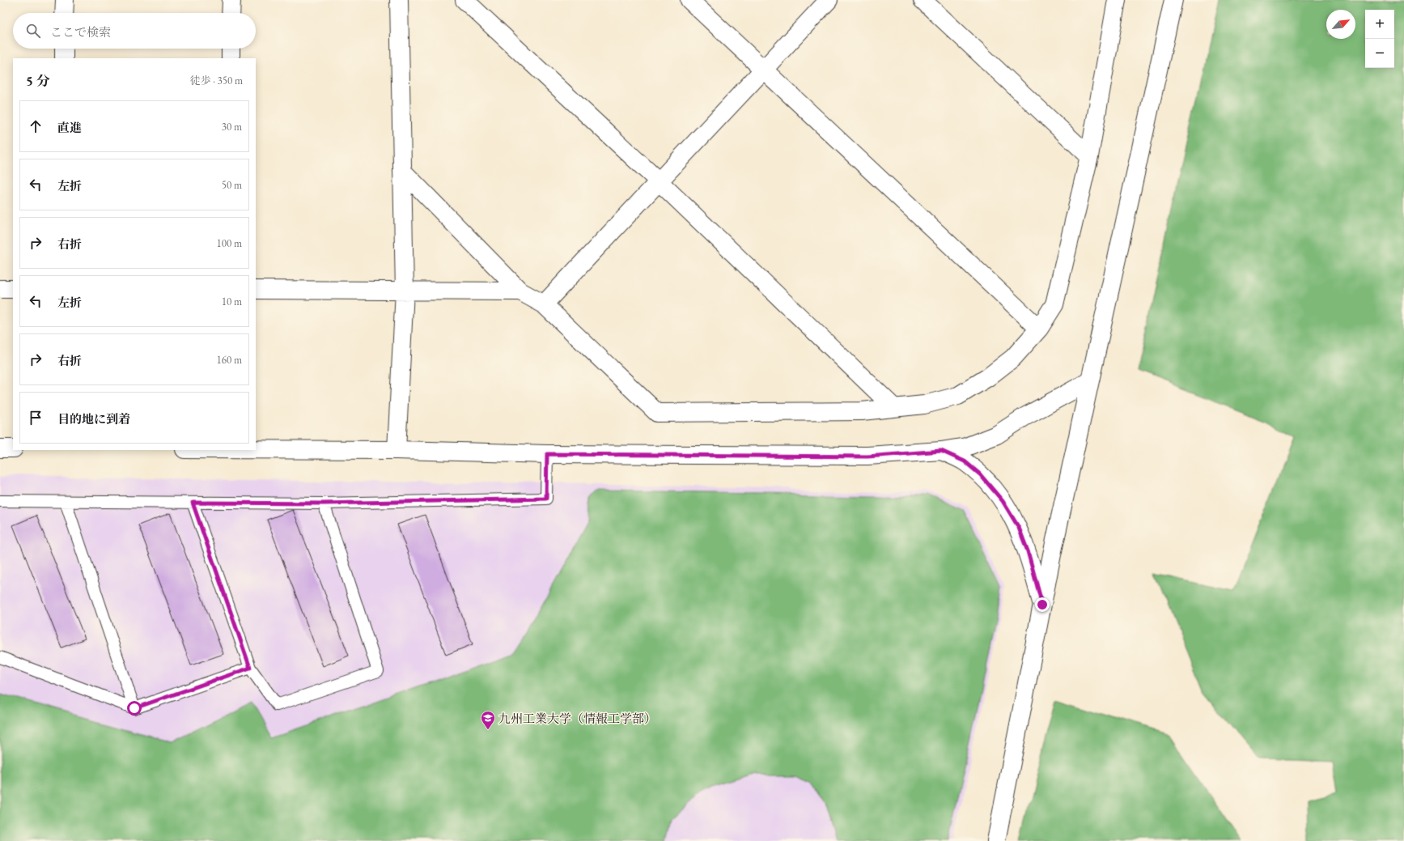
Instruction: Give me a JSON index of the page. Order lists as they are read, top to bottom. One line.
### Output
{"places":{"school or university":["九州工業大学（情報工学部）"]},"north":"top right","page":{"map_buttons":["+","−"],"search":"ここで検索","heading":["5 分","徒歩 · 350 m"],"list":[["直進","30 m"],["左折","50 m"],["右折","100 m"],["左折","10 m"],["右折","160 m"],"目的地に到着"]}}
